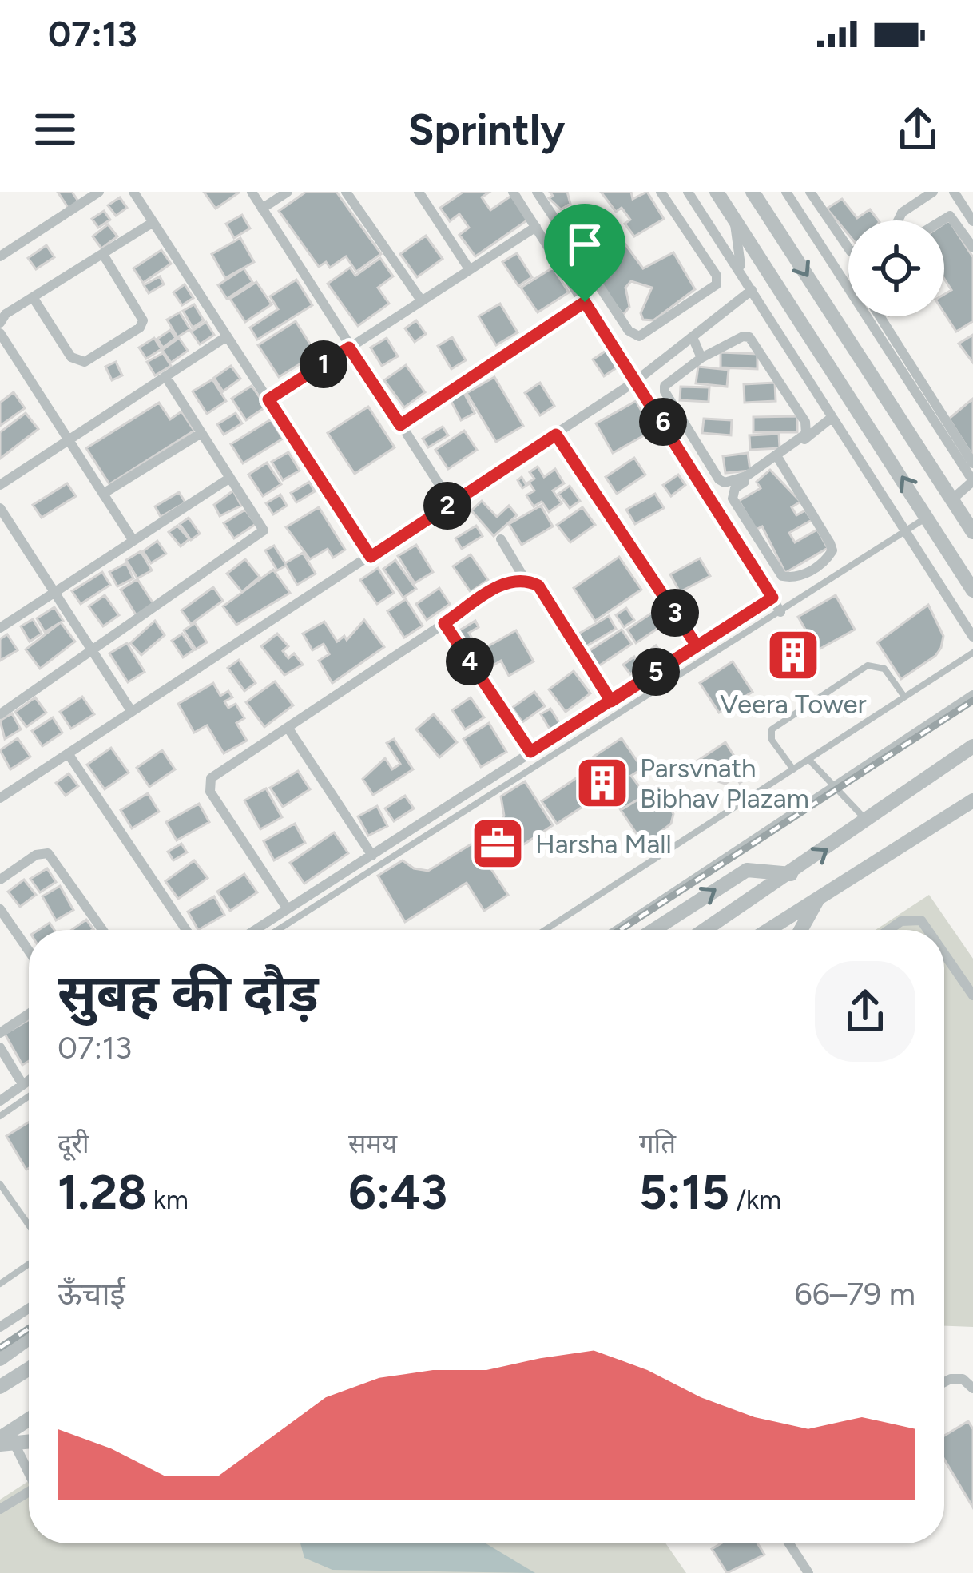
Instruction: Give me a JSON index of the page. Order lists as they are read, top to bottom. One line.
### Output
{"places":{"building":["Veera Tower","Parsvnath Bibhav Plazam"],"office":["Harsha Mall"]},"page":{"status":"07:13","header":"Sprintly","pins":["1","6","2","3","4","5"],"heading":["सुबह की दौड़","07:13"],"stats":[["दूरी","1.28 km"],["समय","6:43"],["गति","5:15 /km"]],"chart":["ऊँचाई","66–79 m"]}}
